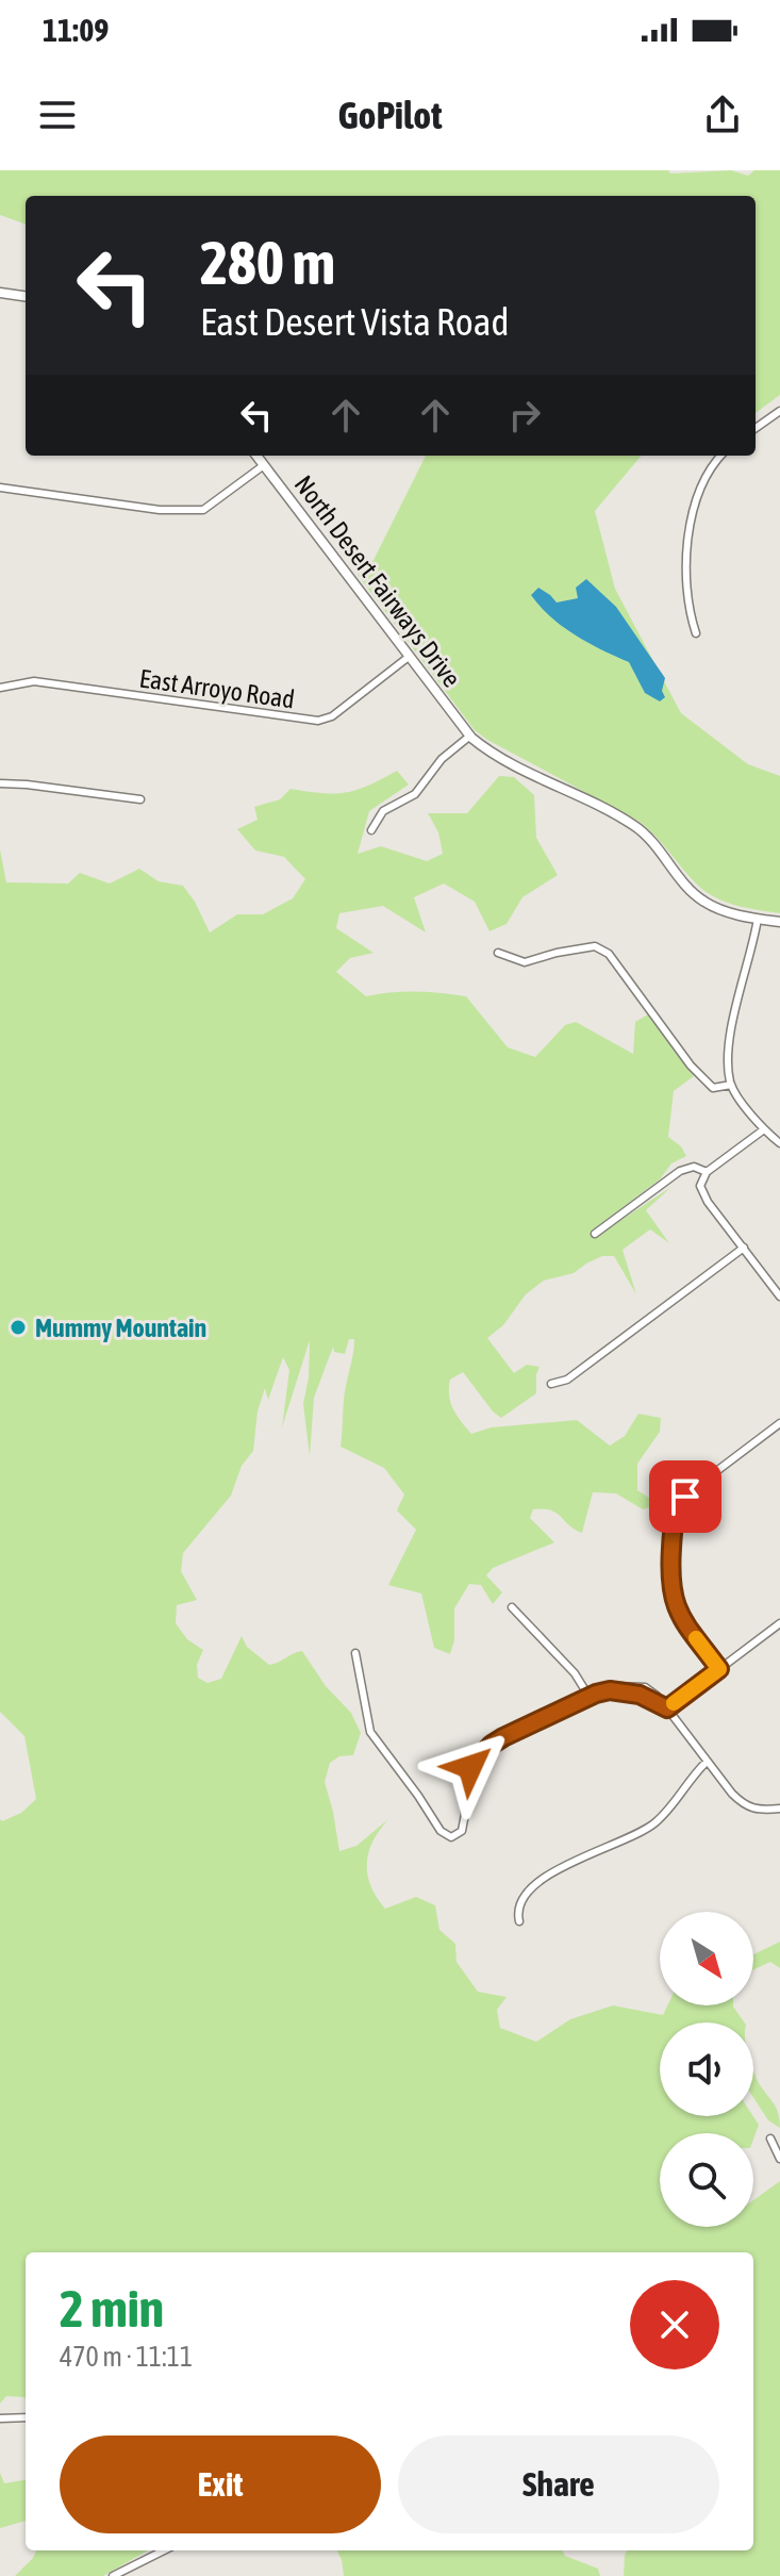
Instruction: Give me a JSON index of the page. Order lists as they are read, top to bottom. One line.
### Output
{"streets":{"street":["North Desert Fairways Drive","East Arroyo Road"]},"crossings":[["North Desert Fairways Drive","East Arroyo Road"]],"places":["Mummy Mountain"],"north":"bottom right","page":{"status":"11:09","header":"GoPilot","turn":["280 m","East Desert Vista Road"],"heading":["2 min","470 m · 11:11"],"buttons":["Exit","Share"]}}
